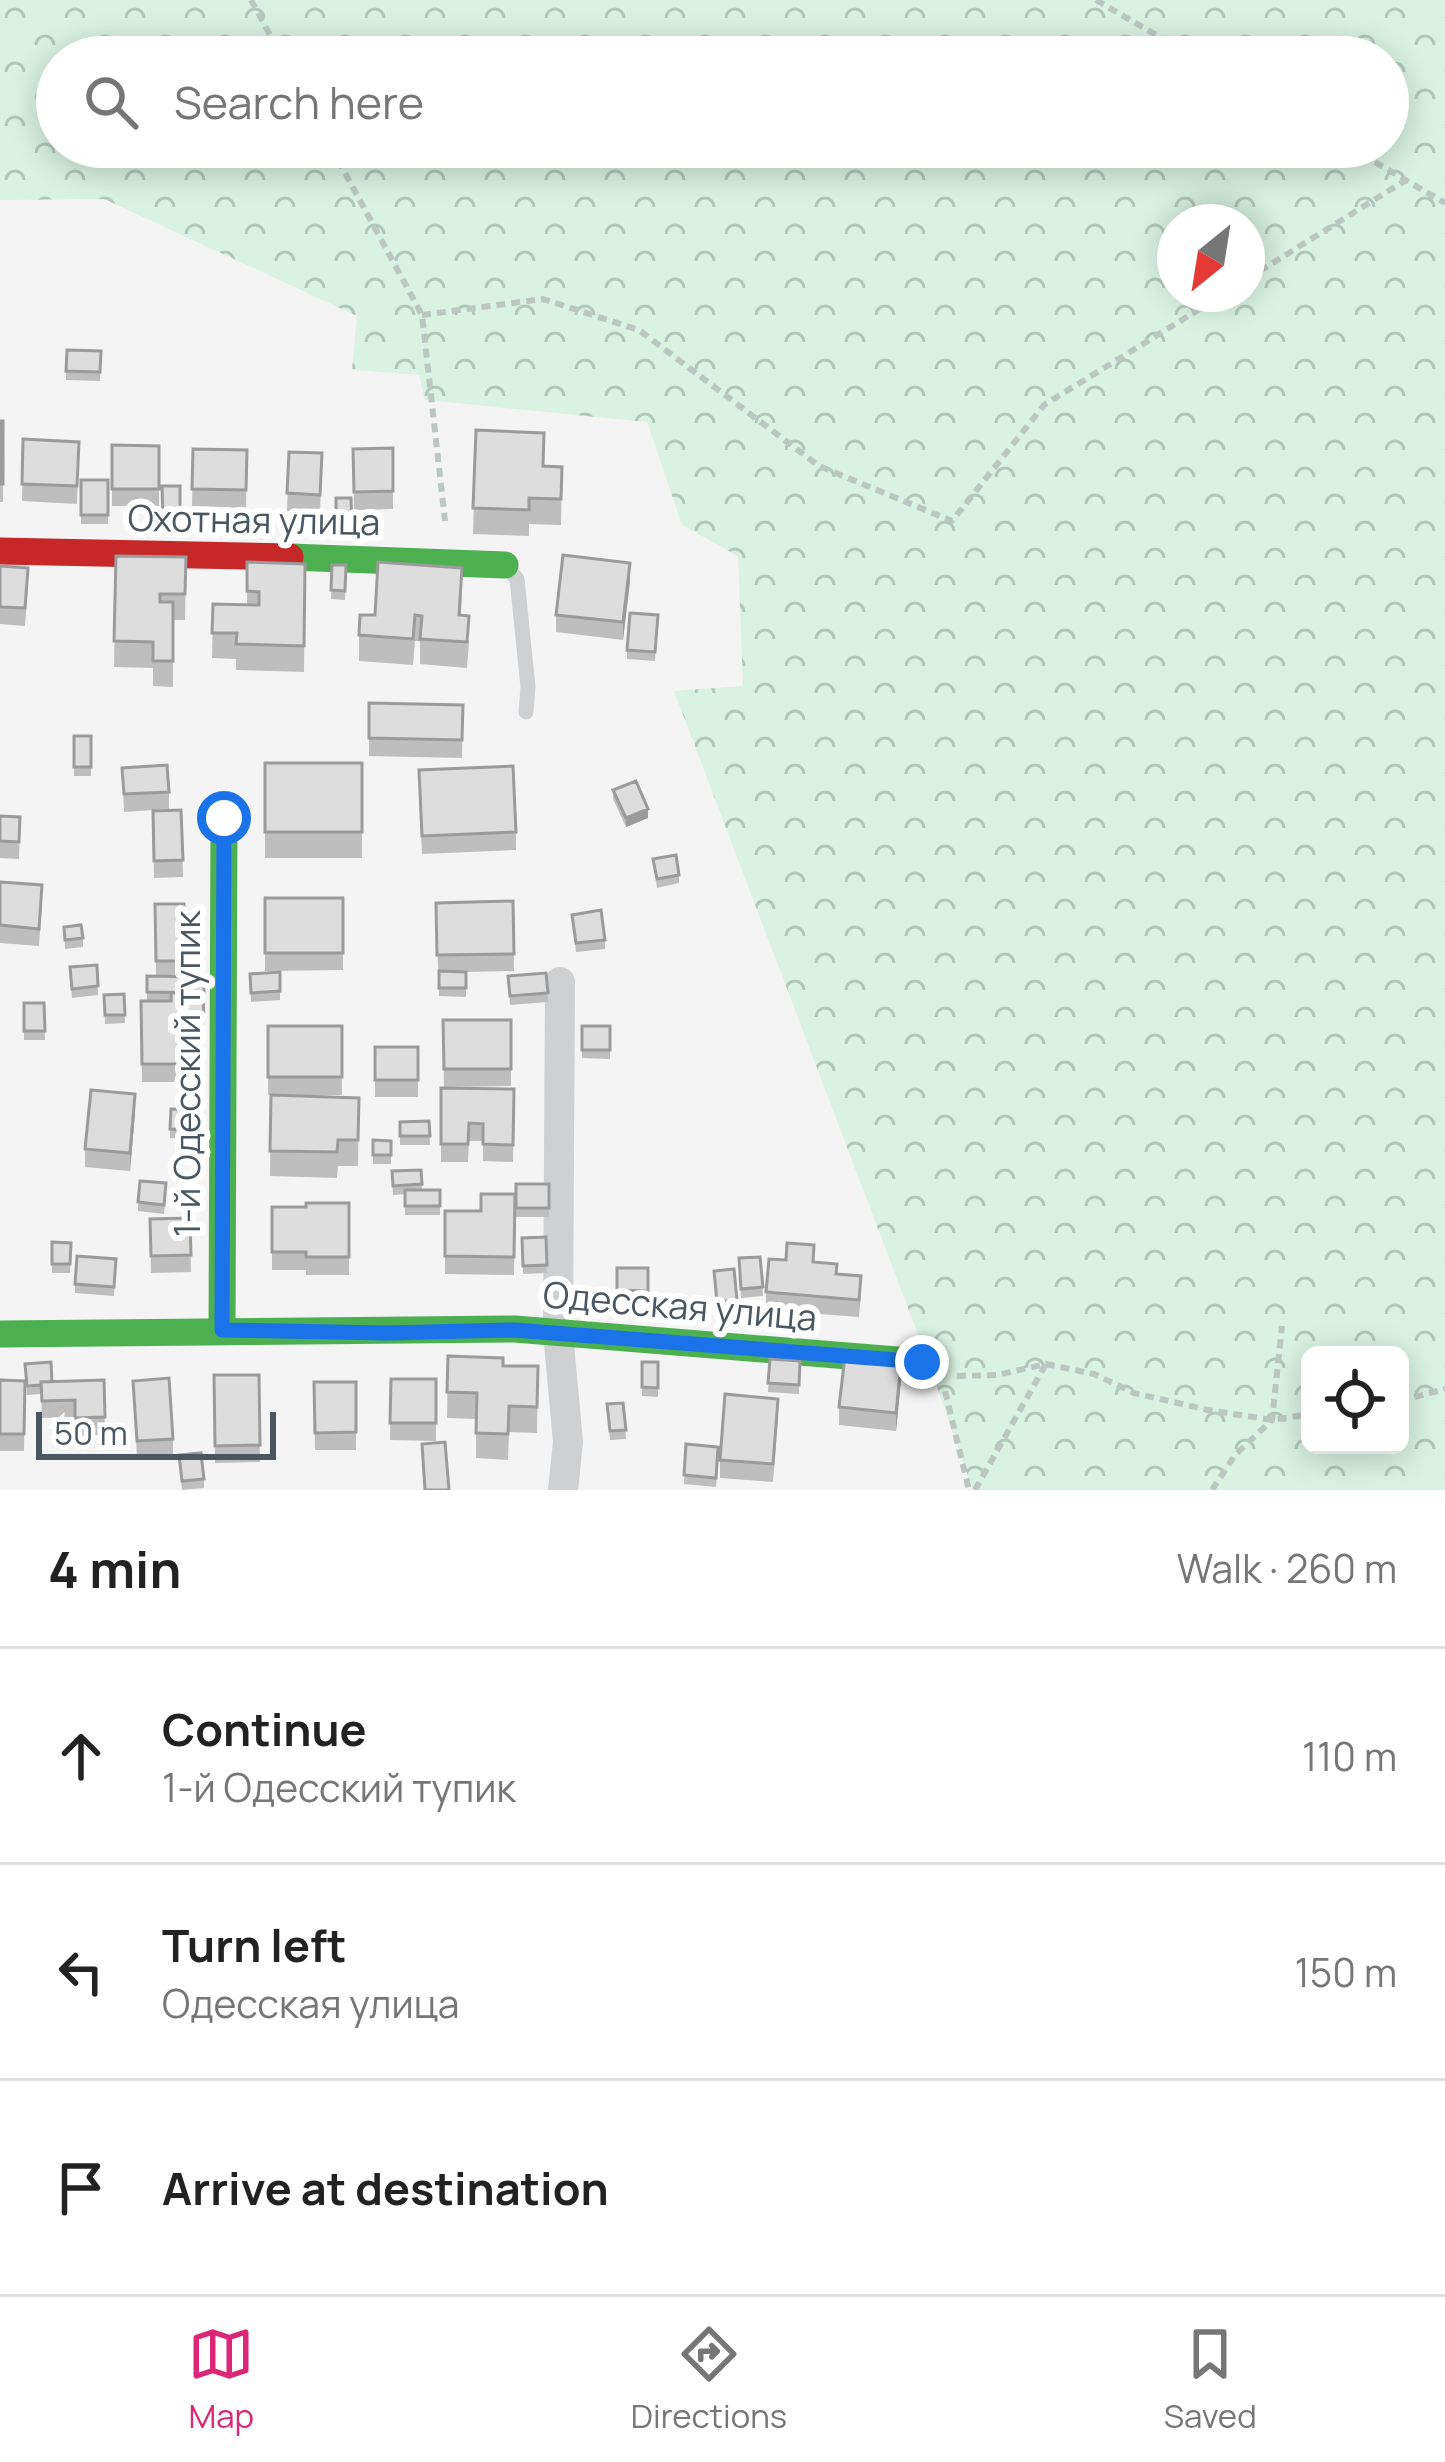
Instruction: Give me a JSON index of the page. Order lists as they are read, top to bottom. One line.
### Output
{"streets":{"street":["Охотная улица","1-й Одесский тупик","Одесская улица"]},"crossings":[["1-й Одесский тупик","Одесская улица"]],"scale_bar":"50 m","north":"bottom left","page":{"search":"Search here","scale":"50 m","heading":["4 min","Walk · 260 m"],"list":[["Continue","1-й Одесский тупик","110 m"],["Turn left","Одесская улица","150 m"],"Arrive at destination"],"nav":["Map","Directions","Saved"]}}
